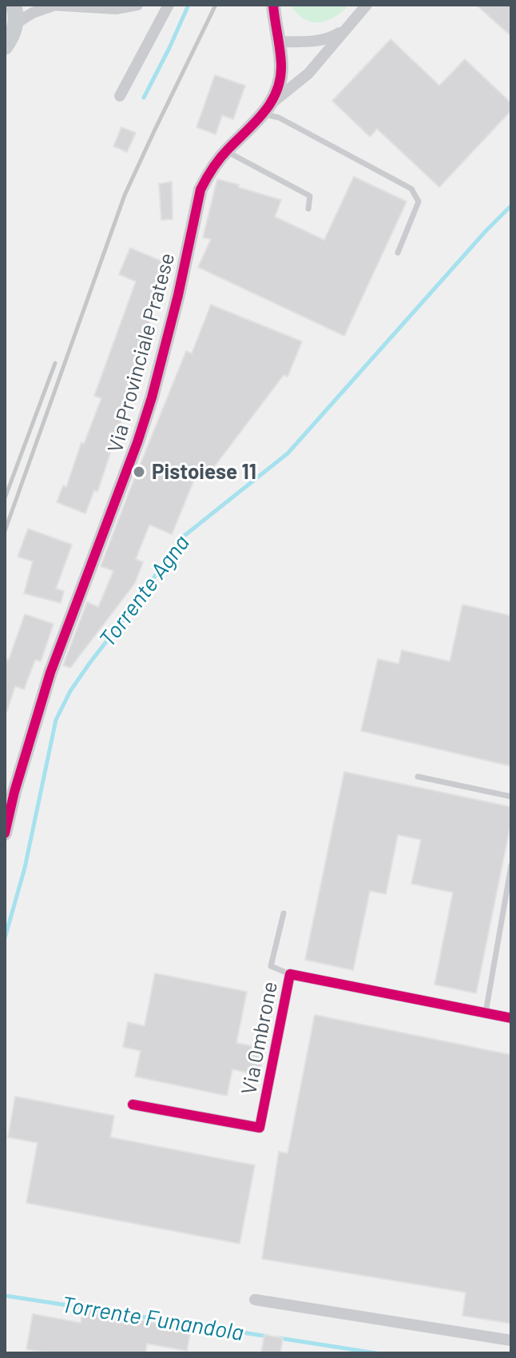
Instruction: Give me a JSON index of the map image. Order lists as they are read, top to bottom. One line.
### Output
{"streets":{"street":["Via Provinciale Pratese","Via Ombrone"]},"water":["Torrente Agna","Torrente Funandola"],"places":["Pistoiese 11"]}
